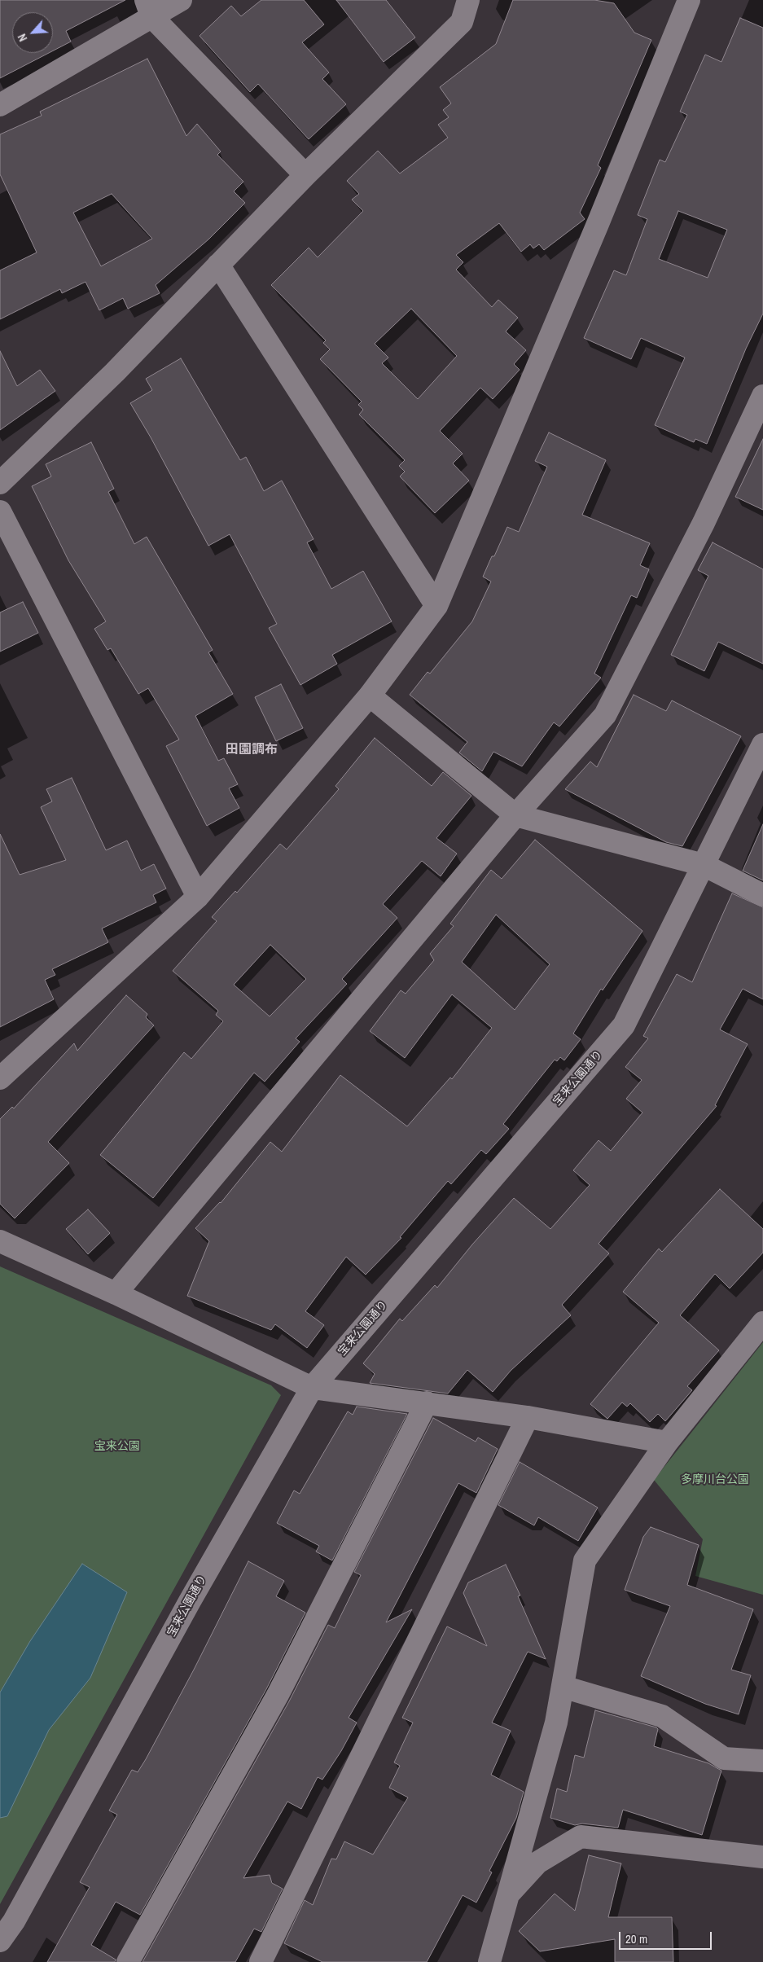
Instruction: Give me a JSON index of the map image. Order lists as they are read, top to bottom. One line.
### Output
{"streets":{"street":["宝来公園通り"]},"districts":["田園調布"],"parks":["宝来公園","多摩川台公園"],"scale_bar":"20 m","north":"bottom left"}
